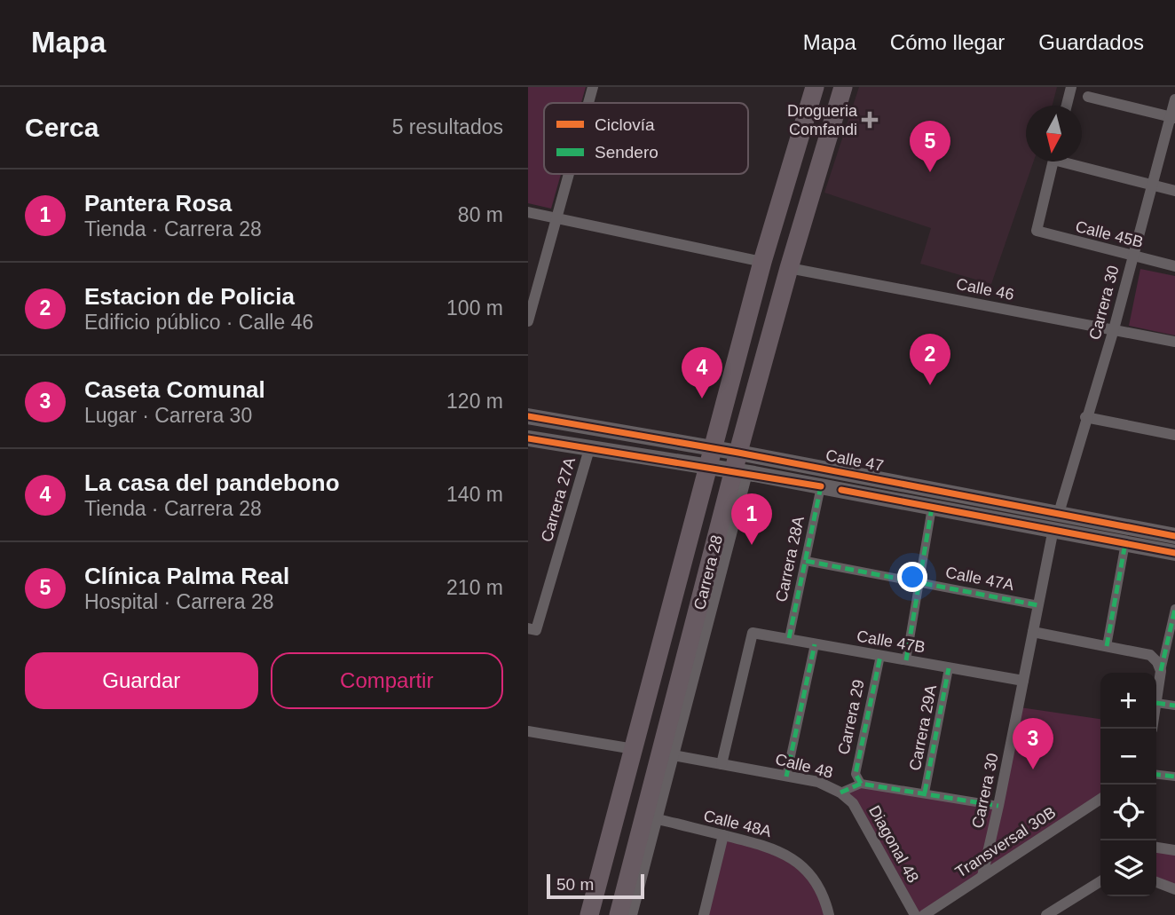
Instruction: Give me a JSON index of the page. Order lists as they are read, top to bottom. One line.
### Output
{"streets":{"main road":["Calle 47","Carrera 28"],"street":["Calle 45B","Calle 46","Carrera 30","Carrera 27A","Carrera 28A","Calle 47A","Calle 47B","Carrera 29","Carrera 29A","Calle 48","Calle 48A","Transversal 30B","Diagonal 48"]},"crossings":[["Calle 45B","Carrera 30"],["Calle 46","Carrera 30"],["Calle 46","Carrera 28"],["Carrera 30","Calle 47"],["Carrera 30","Calle 47A"],["Carrera 30","Calle 47B"],["Carrera 30","Transversal 30B"],["Calle 47","Carrera 27A"],["Calle 47","Carrera 28A"],["Calle 47","Carrera 28"],["Carrera 28A","Calle 47A"],["Carrera 28A","Calle 47B"],["Carrera 28","Calle 48"],["Carrera 28","Calle 48A"],["Calle 47B","Carrera 29"],["Calle 47B","Carrera 29A"],["Calle 47B","Calle 48"],["Carrera 29","Calle 48"],["Calle 48","Diagonal 48"]],"places":{"health":["Drogueria Comfandi"]},"legend":["Ciclovía","Sendero"],"scale_bar":"50 m","north":"bottom","page":{"header":"Mapa","nav":["Mapa","Cómo llegar","Guardados"],"heading":["Cerca","5 resultados"],"pins":["5","2","4","1","3"],"list":[{"mark":"1","name":"Pantera Rosa","note":"Tienda · Carrera 28","value":"80 m"},{"mark":"2","name":"Estacion de Policia","note":"Edificio público · Calle 46","value":"100 m"},{"mark":"3","name":"Caseta Comunal","note":"Lugar · Carrera 30","value":"120 m"},{"mark":"4","name":"La casa del pandebono","note":"Tienda · Carrera 28","value":"140 m"},{"mark":"5","name":"Clínica Palma Real","note":"Hospital · Carrera 28","value":"210 m"}],"buttons":["Guardar","Compartir"],"map_buttons":["+","−"],"scale":"50 m"}}
